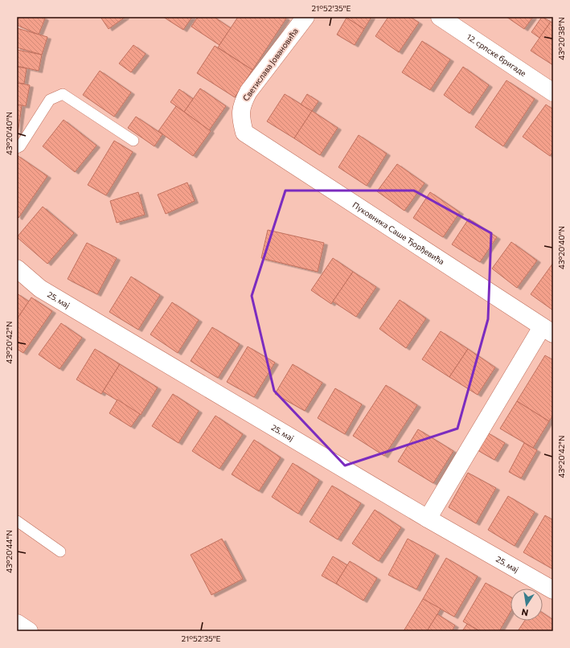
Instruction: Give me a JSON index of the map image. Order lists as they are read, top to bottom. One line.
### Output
{"streets":{"street":["12. српске бригаде","Светислава Јовановића","Пуковника Саше Ђорђевића","25. мај"]},"crossings":[["Светислава Јовановића","Пуковника Саше Ђорђевића"]],"north":"bottom","coordinates":["21°52'35\"E","43°20'38\"N","43°20'40\"N","43°20'42\"N","43°20'44\"N"]}
